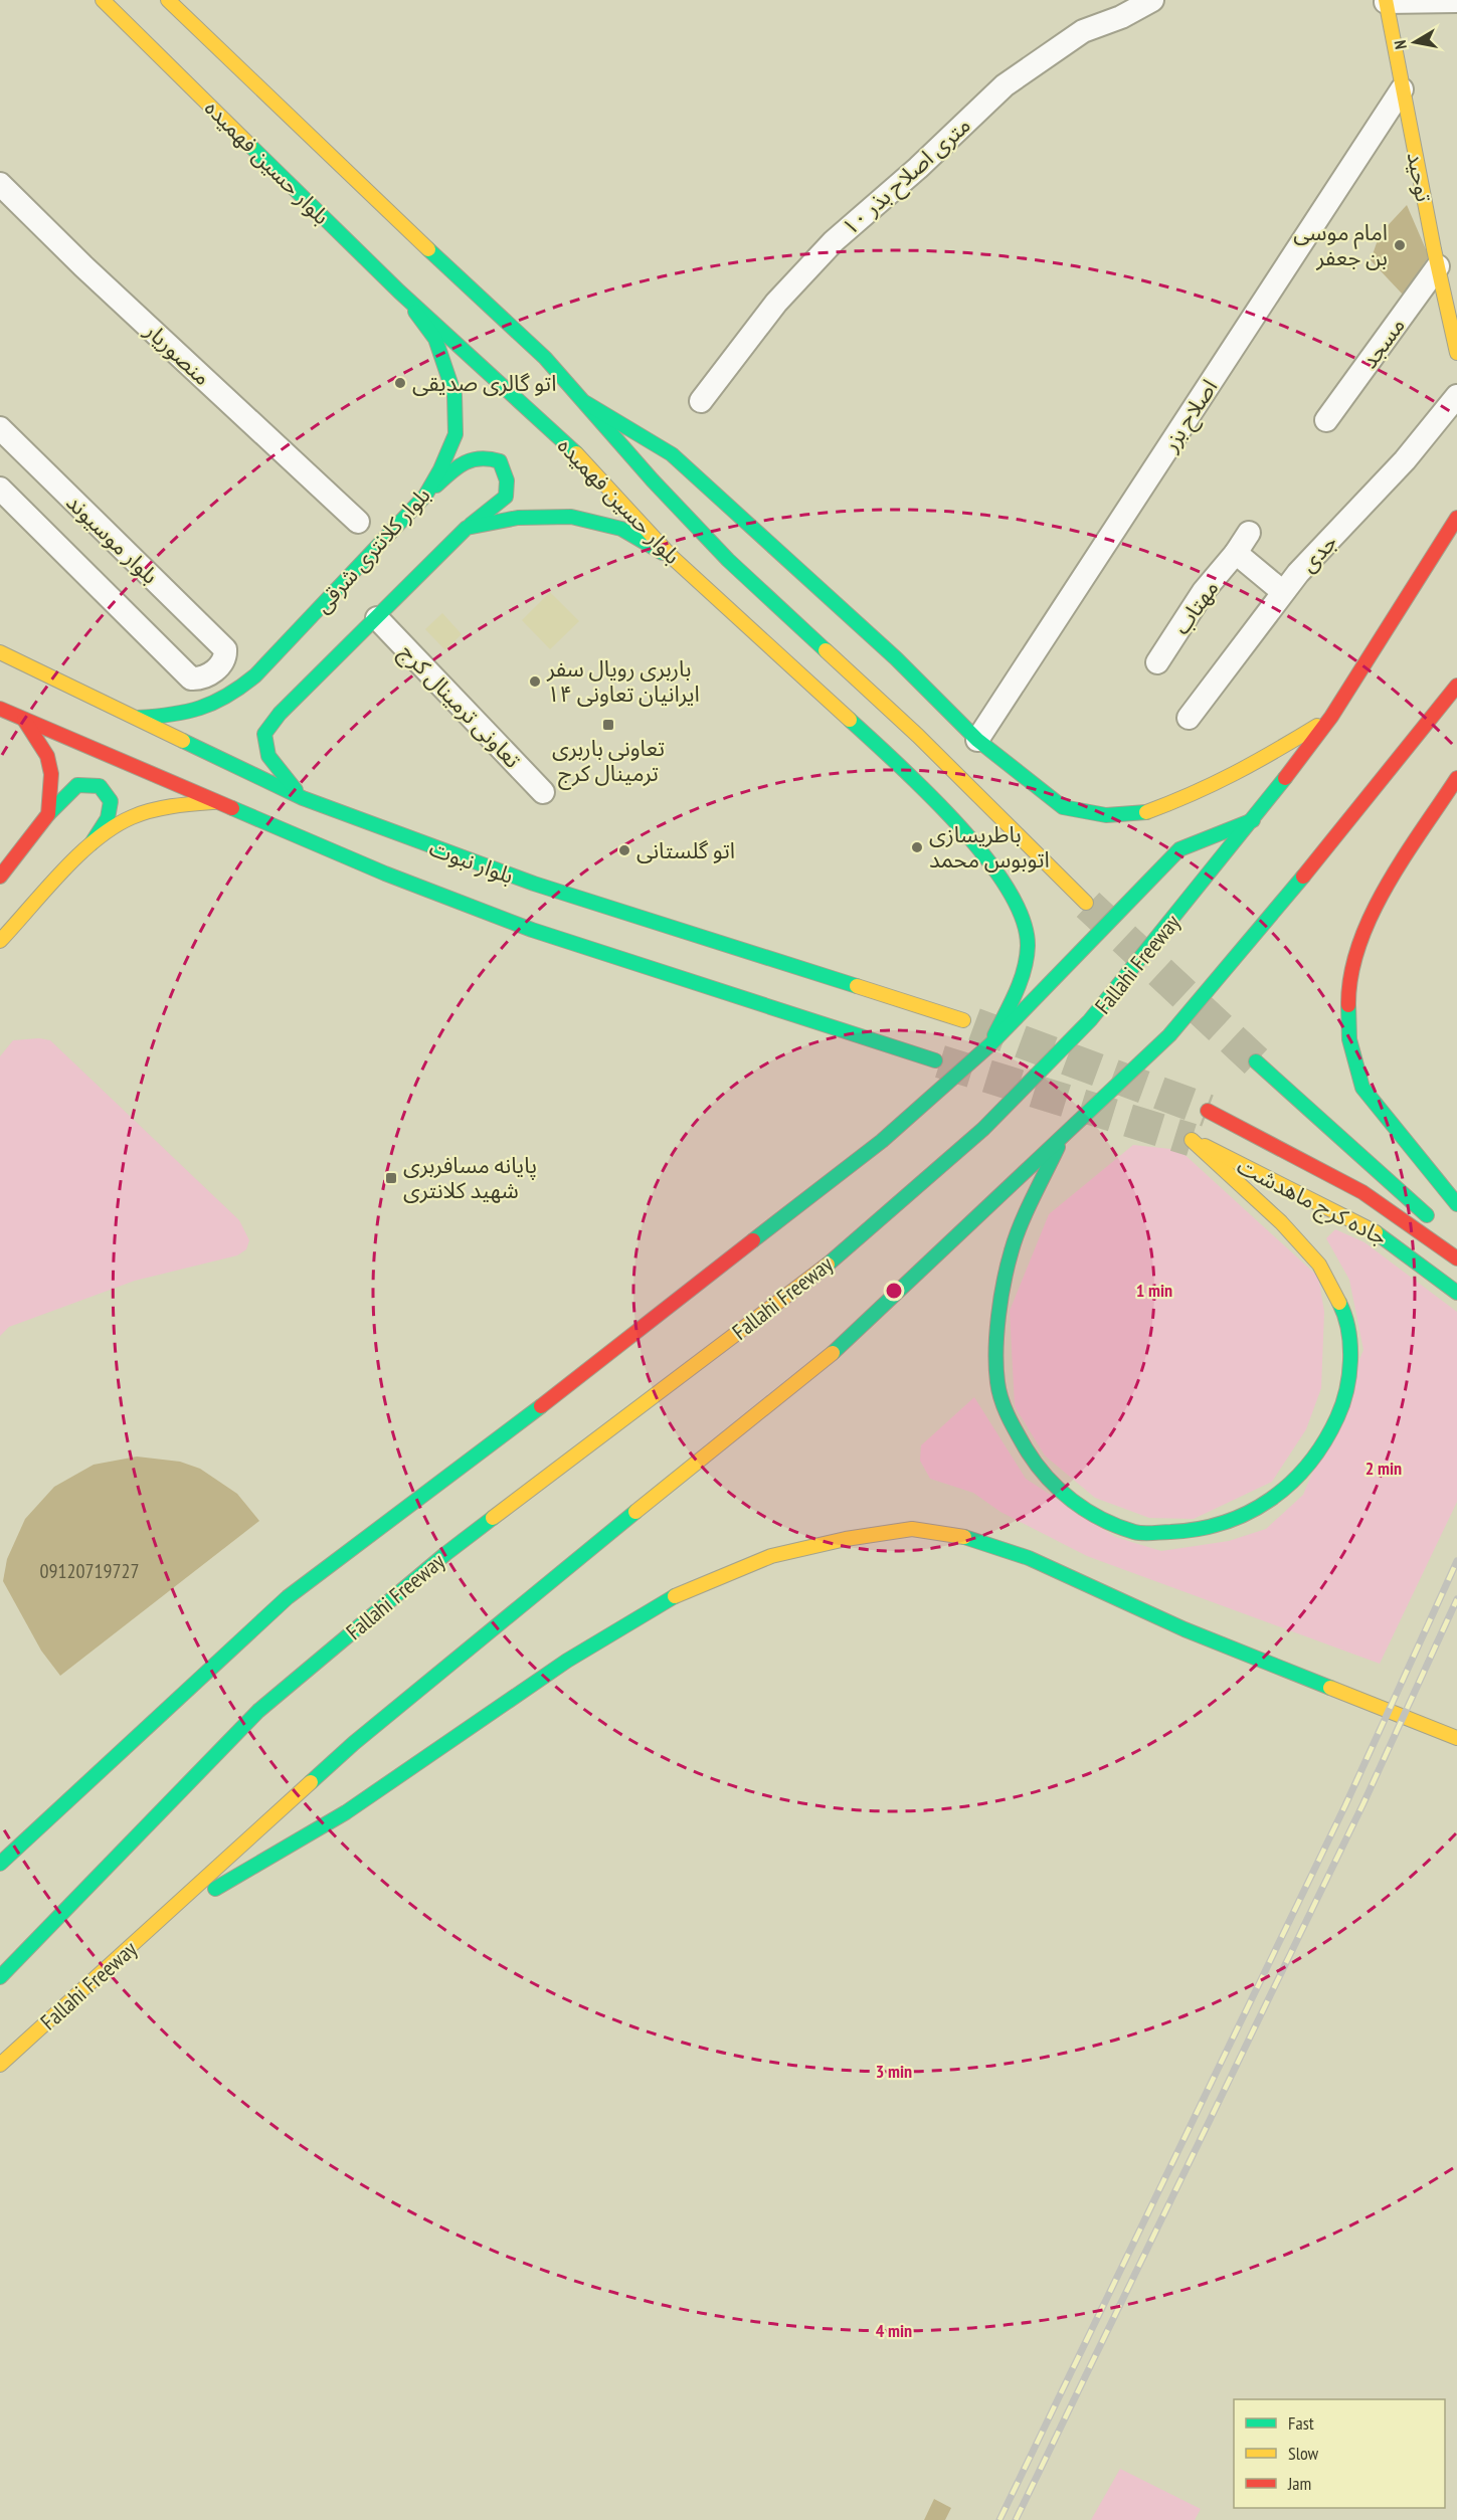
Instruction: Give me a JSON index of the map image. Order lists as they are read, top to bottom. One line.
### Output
{"streets":{"main road":["بلوار حسین فهمیده","توحید","بلوار کلانتری شرقی","بلوار نبوت","Fallahi Freeway","جاده کرج ماهدشت"],"street":["۱۰ متری اصلاح بذر","مسجد","منصوریار","اصلاح بزر","بلوار موسیوند","جدی","مهتاب","تعاونی ترمینال کرج"]},"crossings":[["بلوار حسین فهمیده","بلوار کلانتری شرقی"],["توحید","مسجد"],["توحید","اصلاح بزر"],["بلوار کلانتری شرقی","بلوار نبوت"],["Fallahi Freeway","جاده کرج ماهدشت"]],"places":{"other":["امام موسی بن جعفر","اتو گالری صدیقی","باربری رویال سفر ایرانیان تعاونی ۱۴","باطریسازی اتوبوس محمد","اتو گلستانی"],"transit":["تعاونی باربری ترمینال کرج","پایانه مسافربری شهید کلانتری"]},"house_numbers":["09120719727"],"legend":["Fast","Slow","Jam"],"north":"left","rings":["1 min","2 min","3 min","4 min"]}
